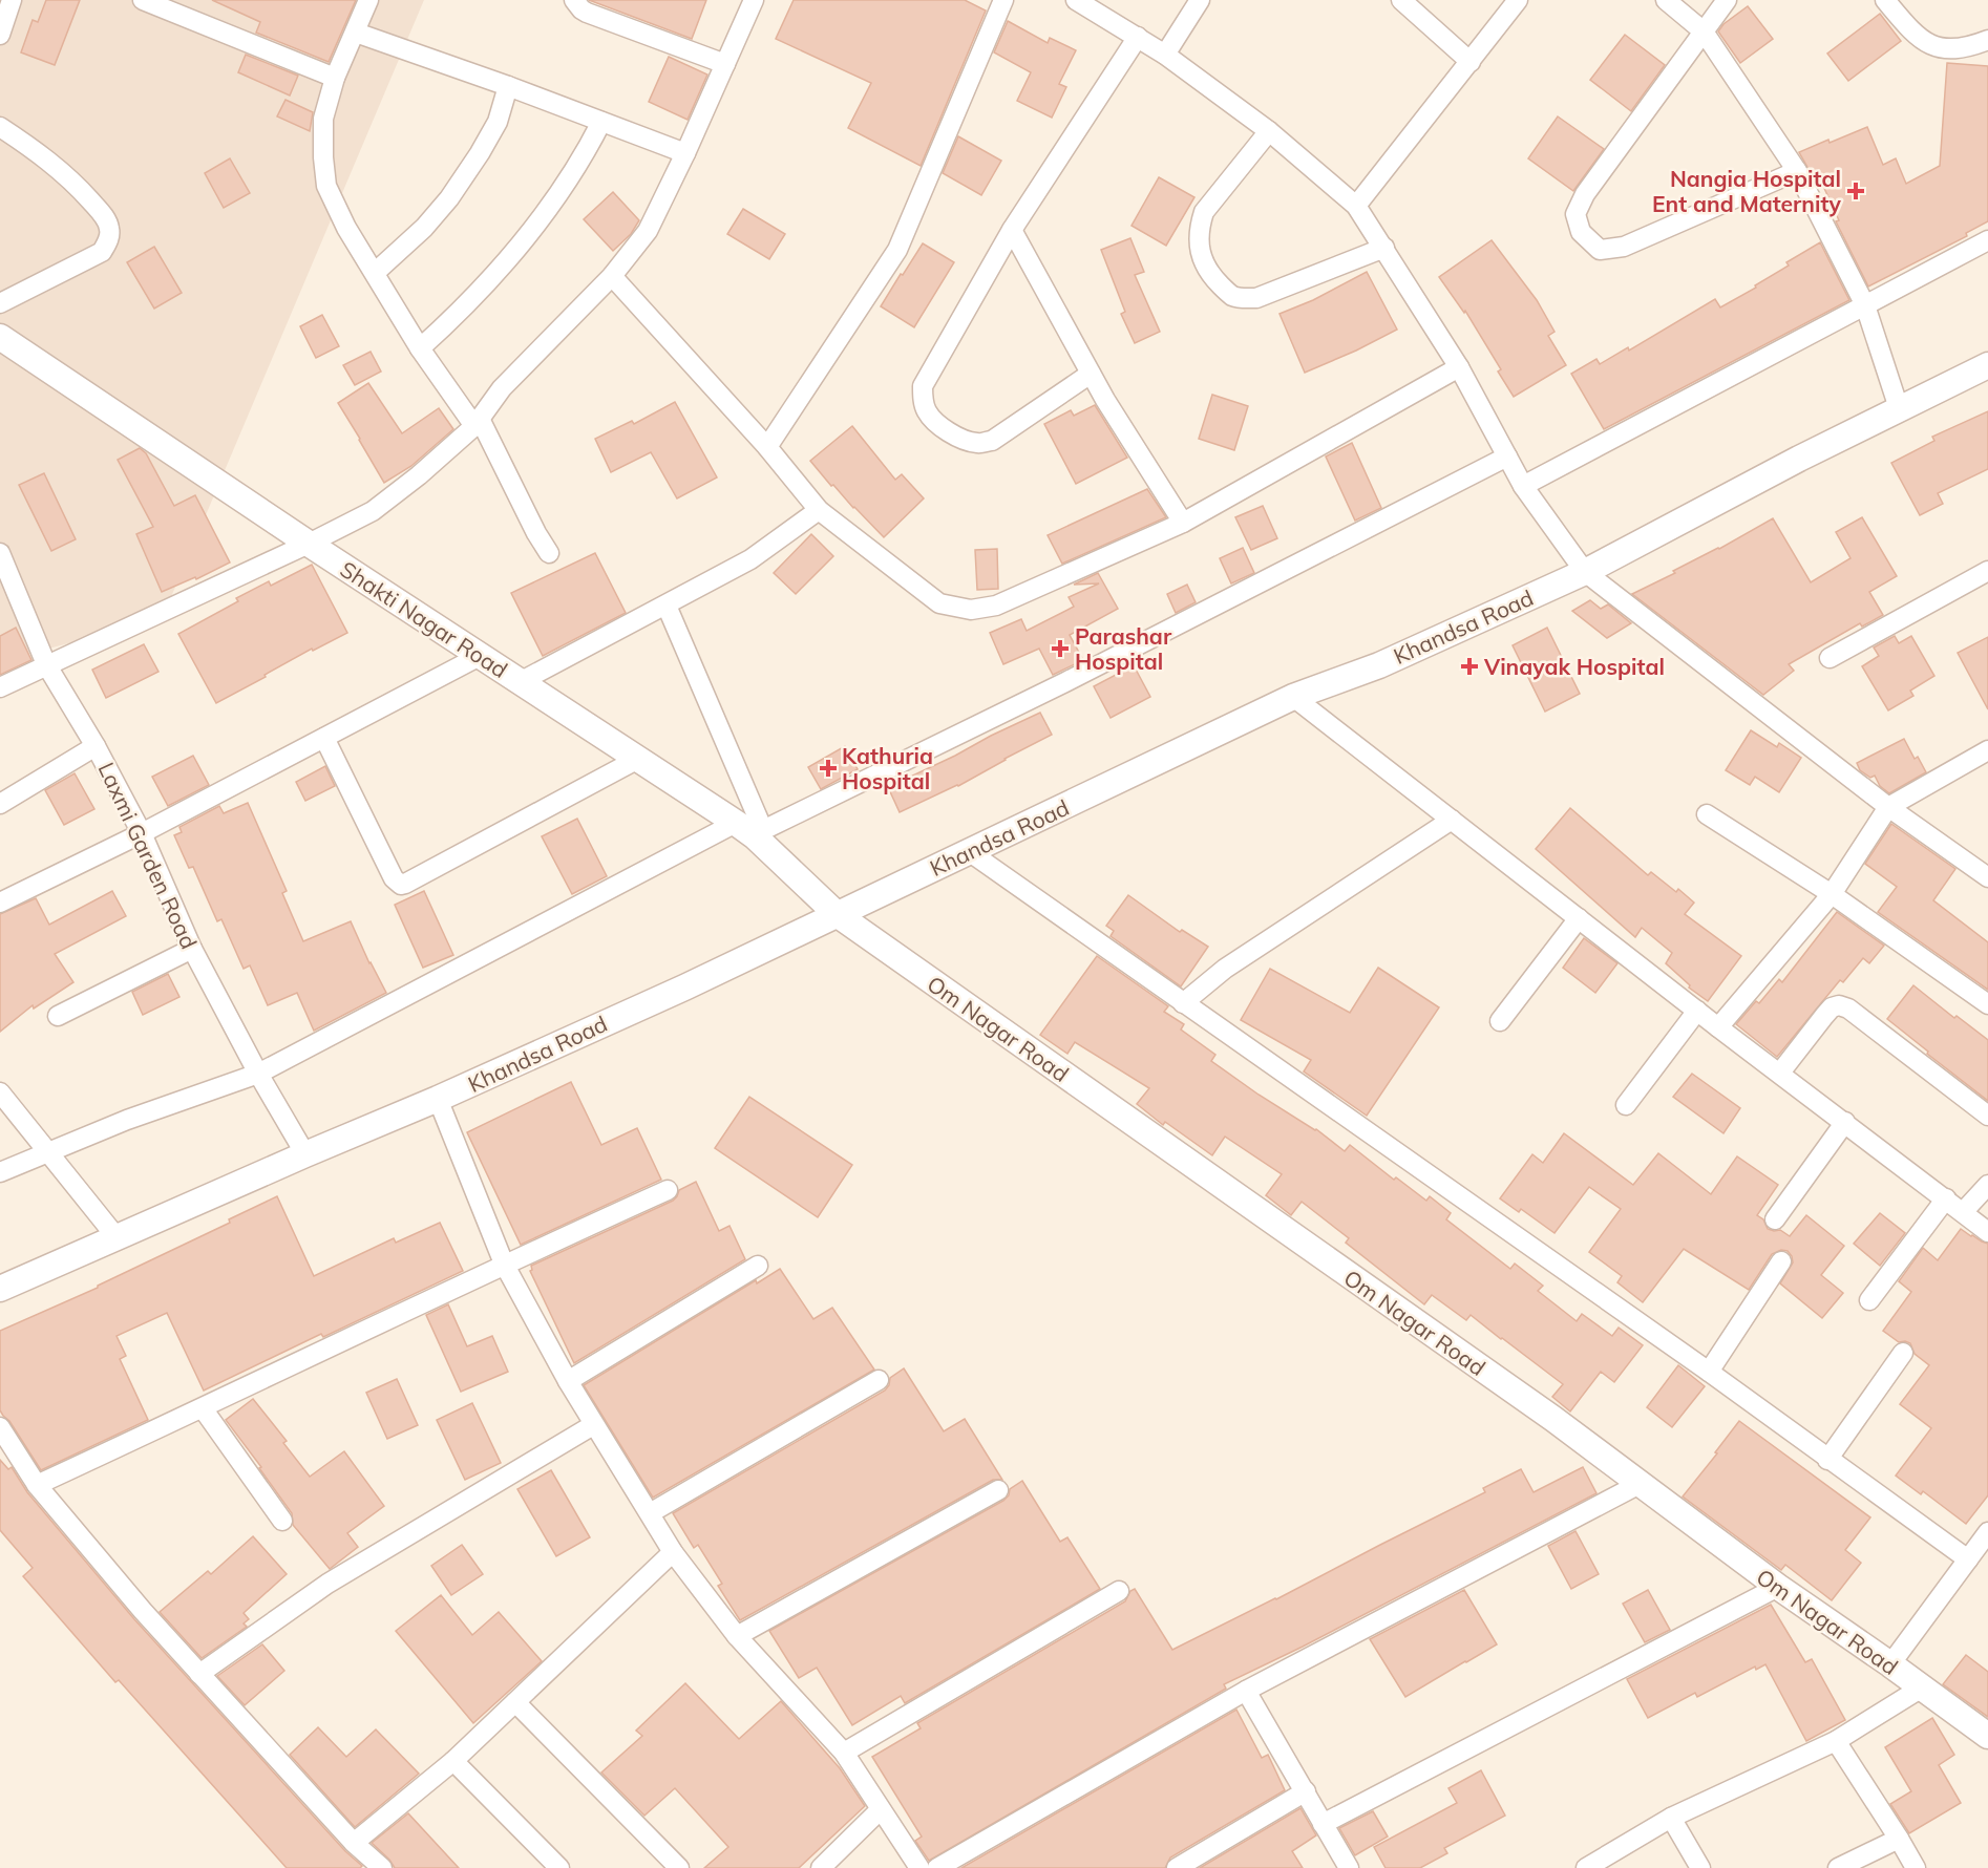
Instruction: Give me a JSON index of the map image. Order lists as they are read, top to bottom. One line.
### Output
{"streets":{"street":["Shakti Nagar Road","Khandsa Road","Laxmi Garden Road","Om Nagar Road"]},"crossings":[["Shakti Nagar Road","Khandsa Road"],["Shakti Nagar Road","Om Nagar Road"],["Khandsa Road","Laxmi Garden Road"],["Khandsa Road","Om Nagar Road"]],"places":{"health":["Nangia Hospital Ent and Maternity","Parashar Hospital","Vinayak Hospital","Kathuria Hospital"]}}
